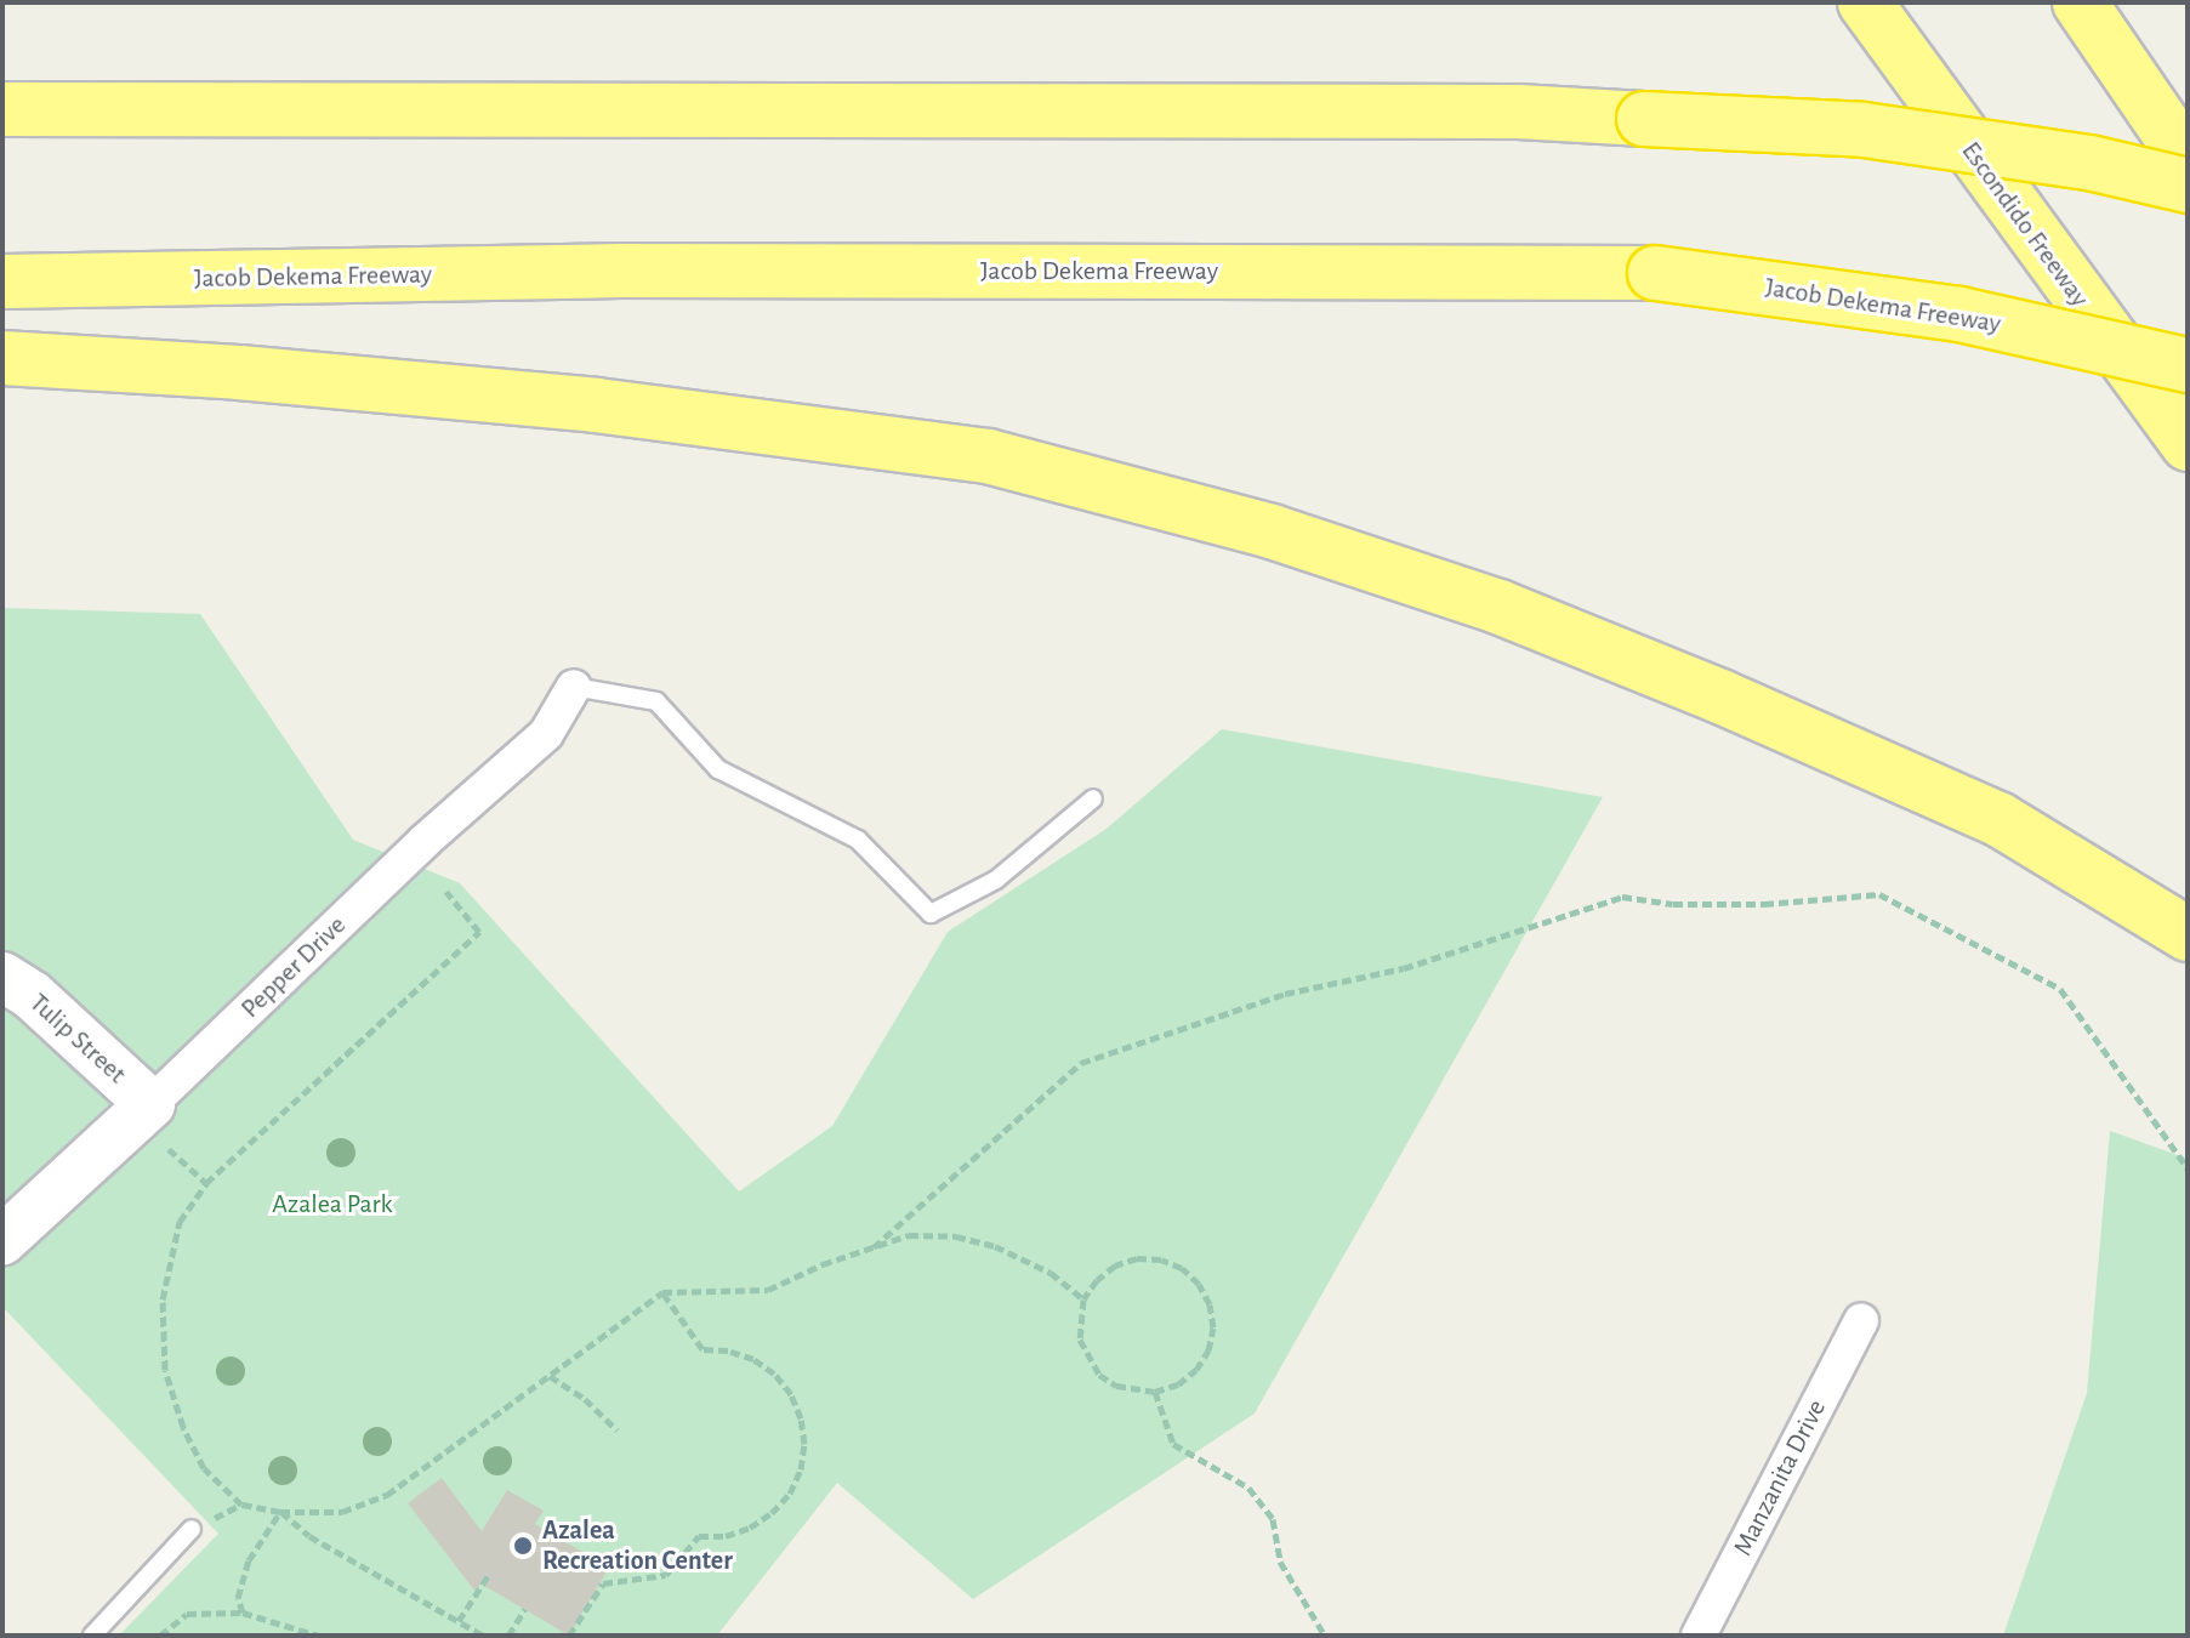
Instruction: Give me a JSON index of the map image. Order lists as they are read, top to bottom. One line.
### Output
{"streets":{"highway":["Escondido Freeway","Jacob Dekema Freeway"],"street":["Pepper Drive","Tulip Street","Manzanita Drive"]},"crossings":[["Pepper Drive","Tulip Street"]],"parks":["Azalea Park"],"places":["Azalea Recreation Center"]}
